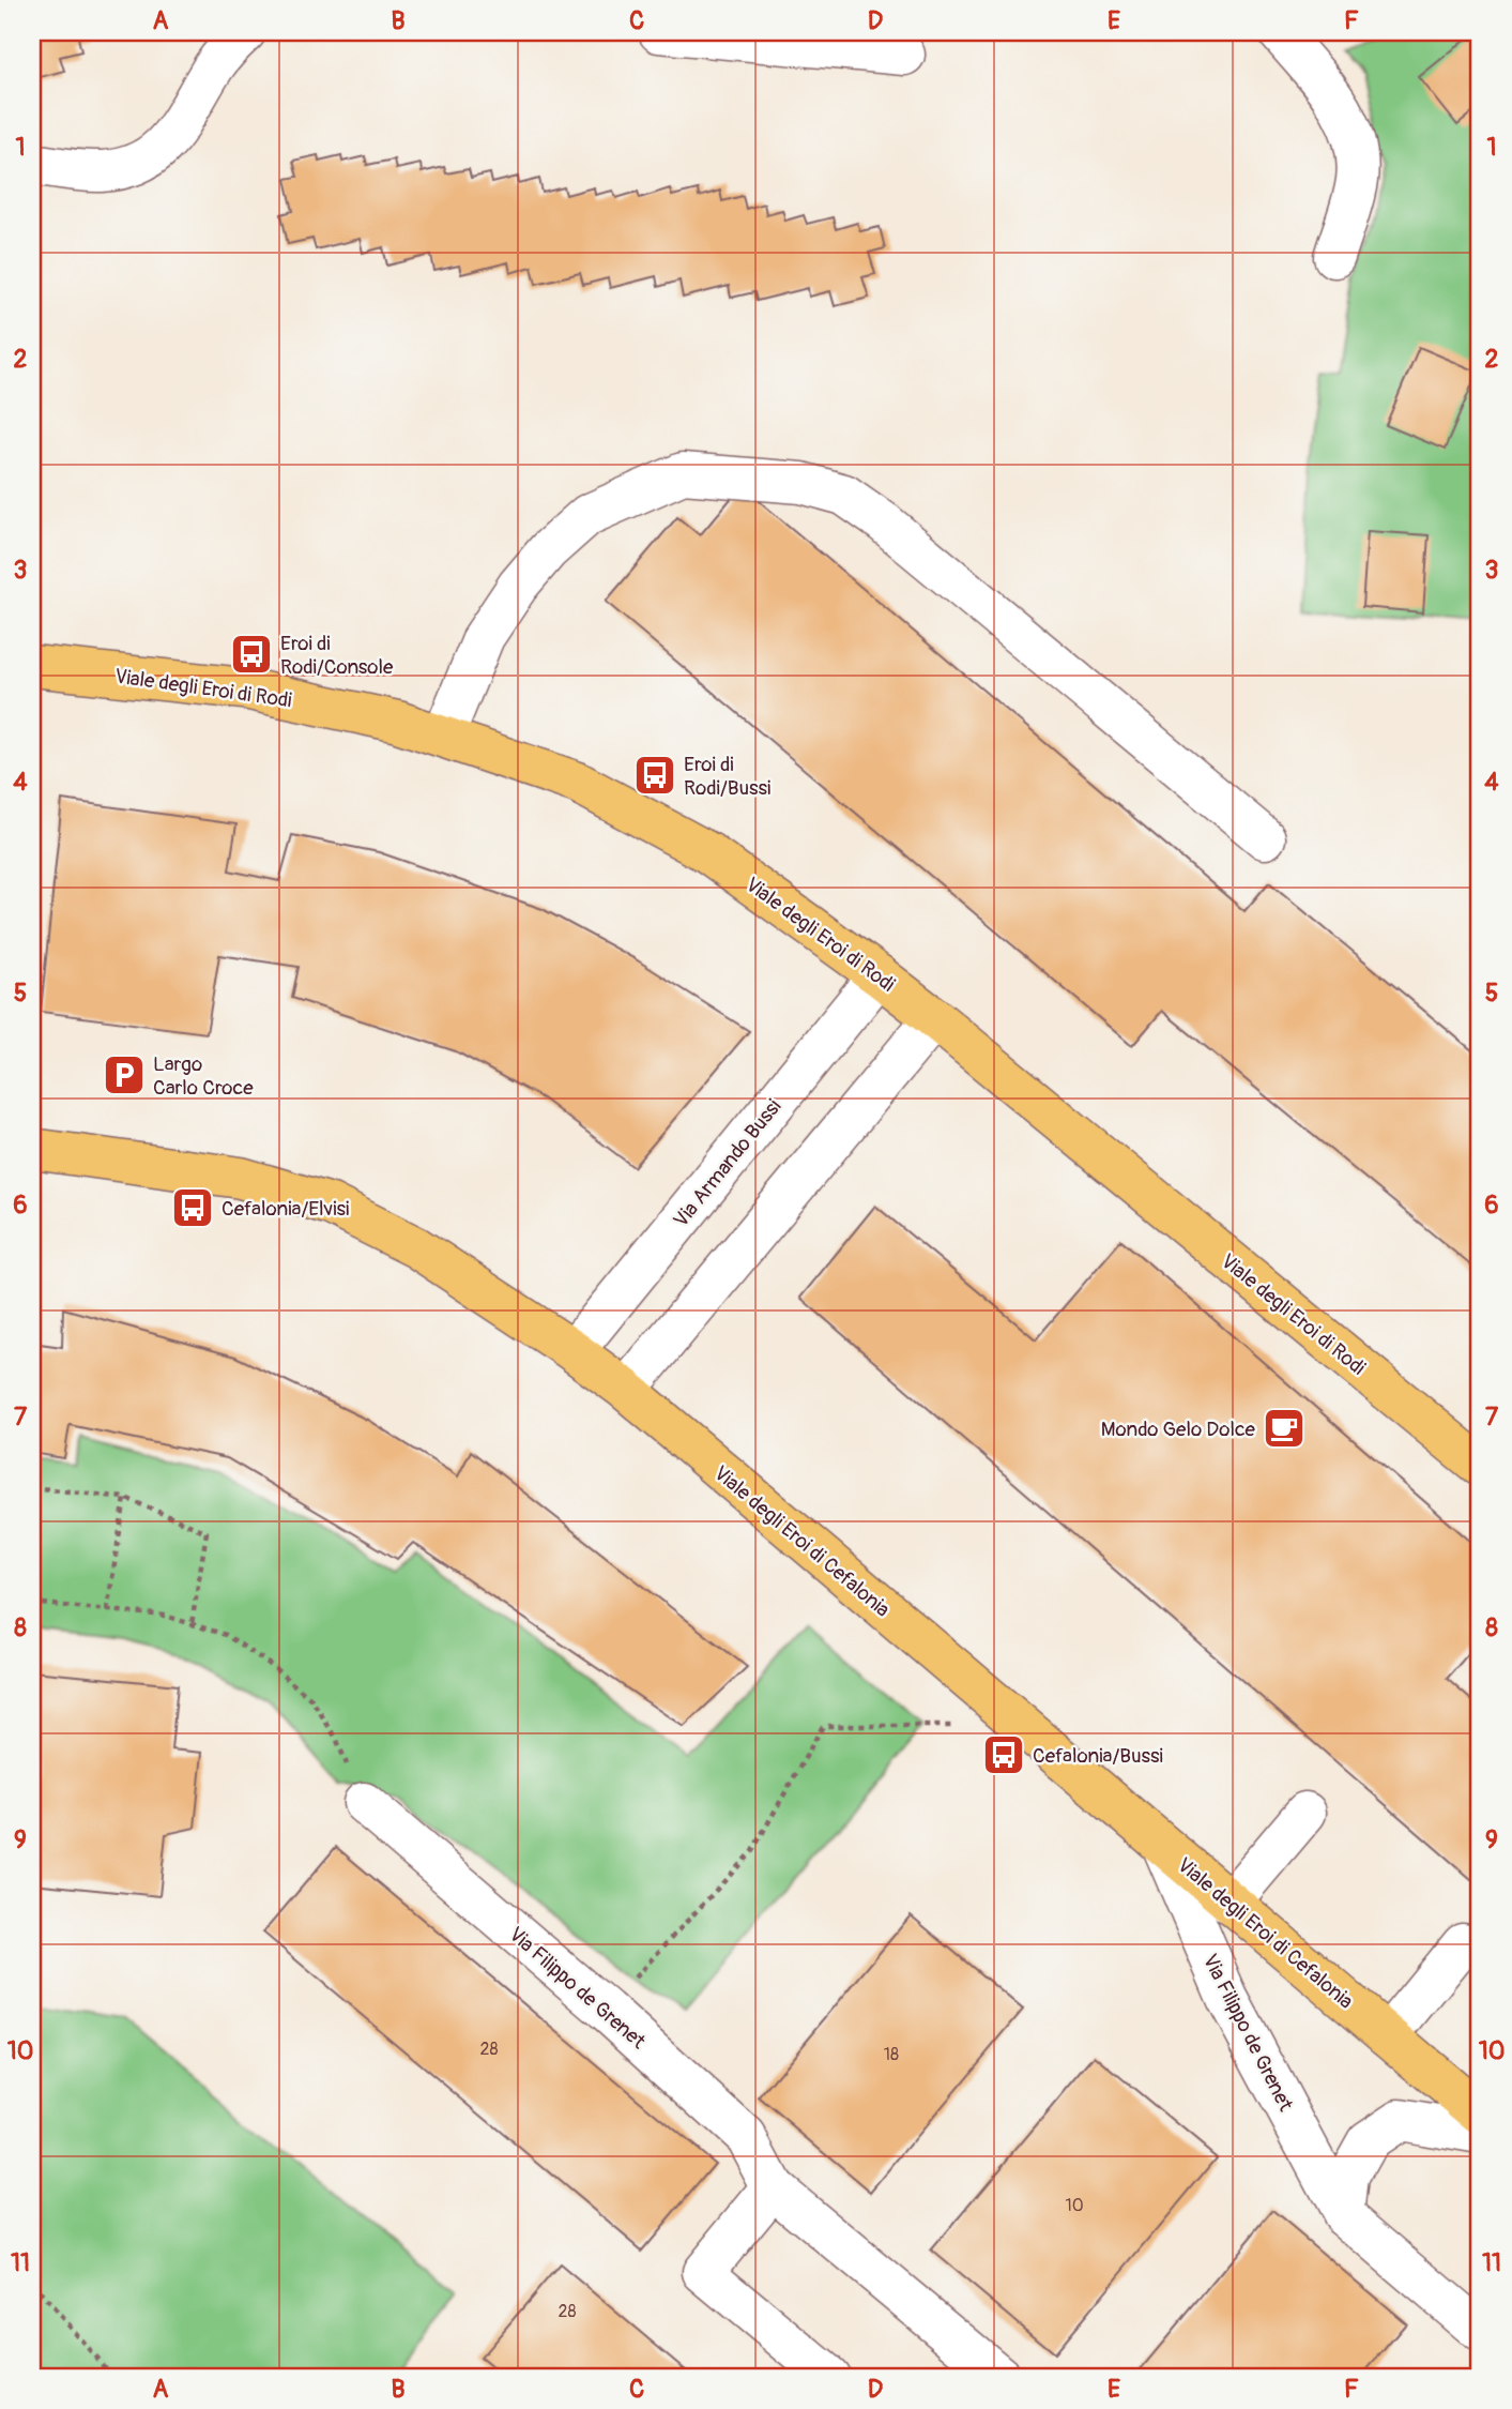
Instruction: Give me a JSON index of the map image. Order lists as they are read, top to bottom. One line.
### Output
{"streets":{"main road":["Viale degli Eroi di Rodi","Viale degli Eroi di Cefalonia"],"street":["Via Armando Bussi","Via Filippo de Grenet"]},"crossings":[["Viale degli Eroi di Rodi","Via Armando Bussi"],["Via Armando Bussi","Viale degli Eroi di Cefalonia"],["Viale degli Eroi di Cefalonia","Via Filippo de Grenet"]],"places":{"bus stop":["Eroi di Rodi/Console","Eroi di Rodi/Bussi","Cefalonia/Elvisi","Cefalonia/Bussi"],"parking":["Largo Carlo Croce"],"cafe":["Mondo Gelo Dolce"]},"house_numbers":["28","18","10","28"],"grid":{"columns":["A","B","C","D","E","F"],"rows":["1","2","3","4","5","6","7","8","9","10","11"]}}
